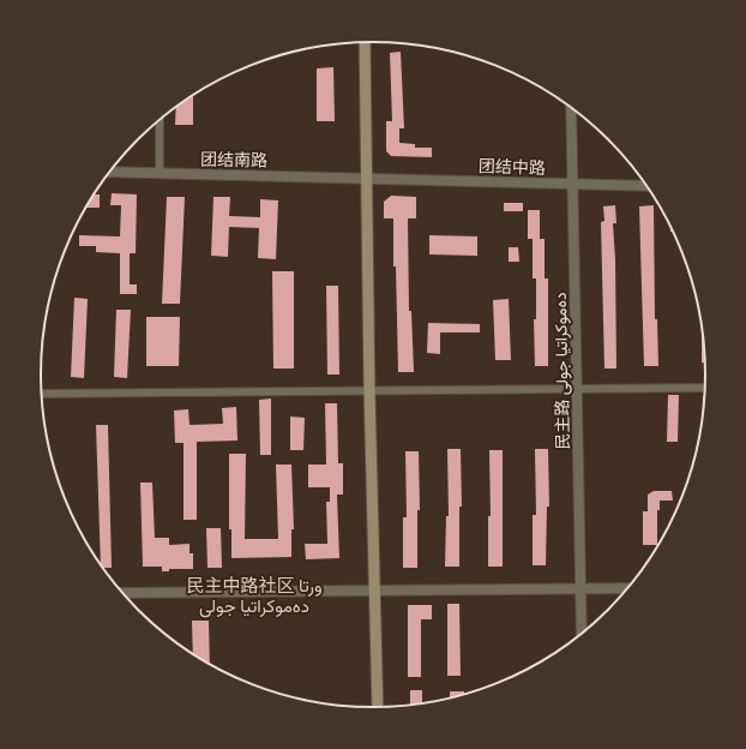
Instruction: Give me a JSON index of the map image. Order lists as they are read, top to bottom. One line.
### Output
{"streets":{"street":["团结南路","团结中路","民主路 دەموكراتيا جولى"]},"crossings":[["团结南路","团结中路"],["团结中路","民主路 دەموكراتيا جولى"]],"districts":["民主中路社区 ورتا دەموكراتيا جولى"]}
